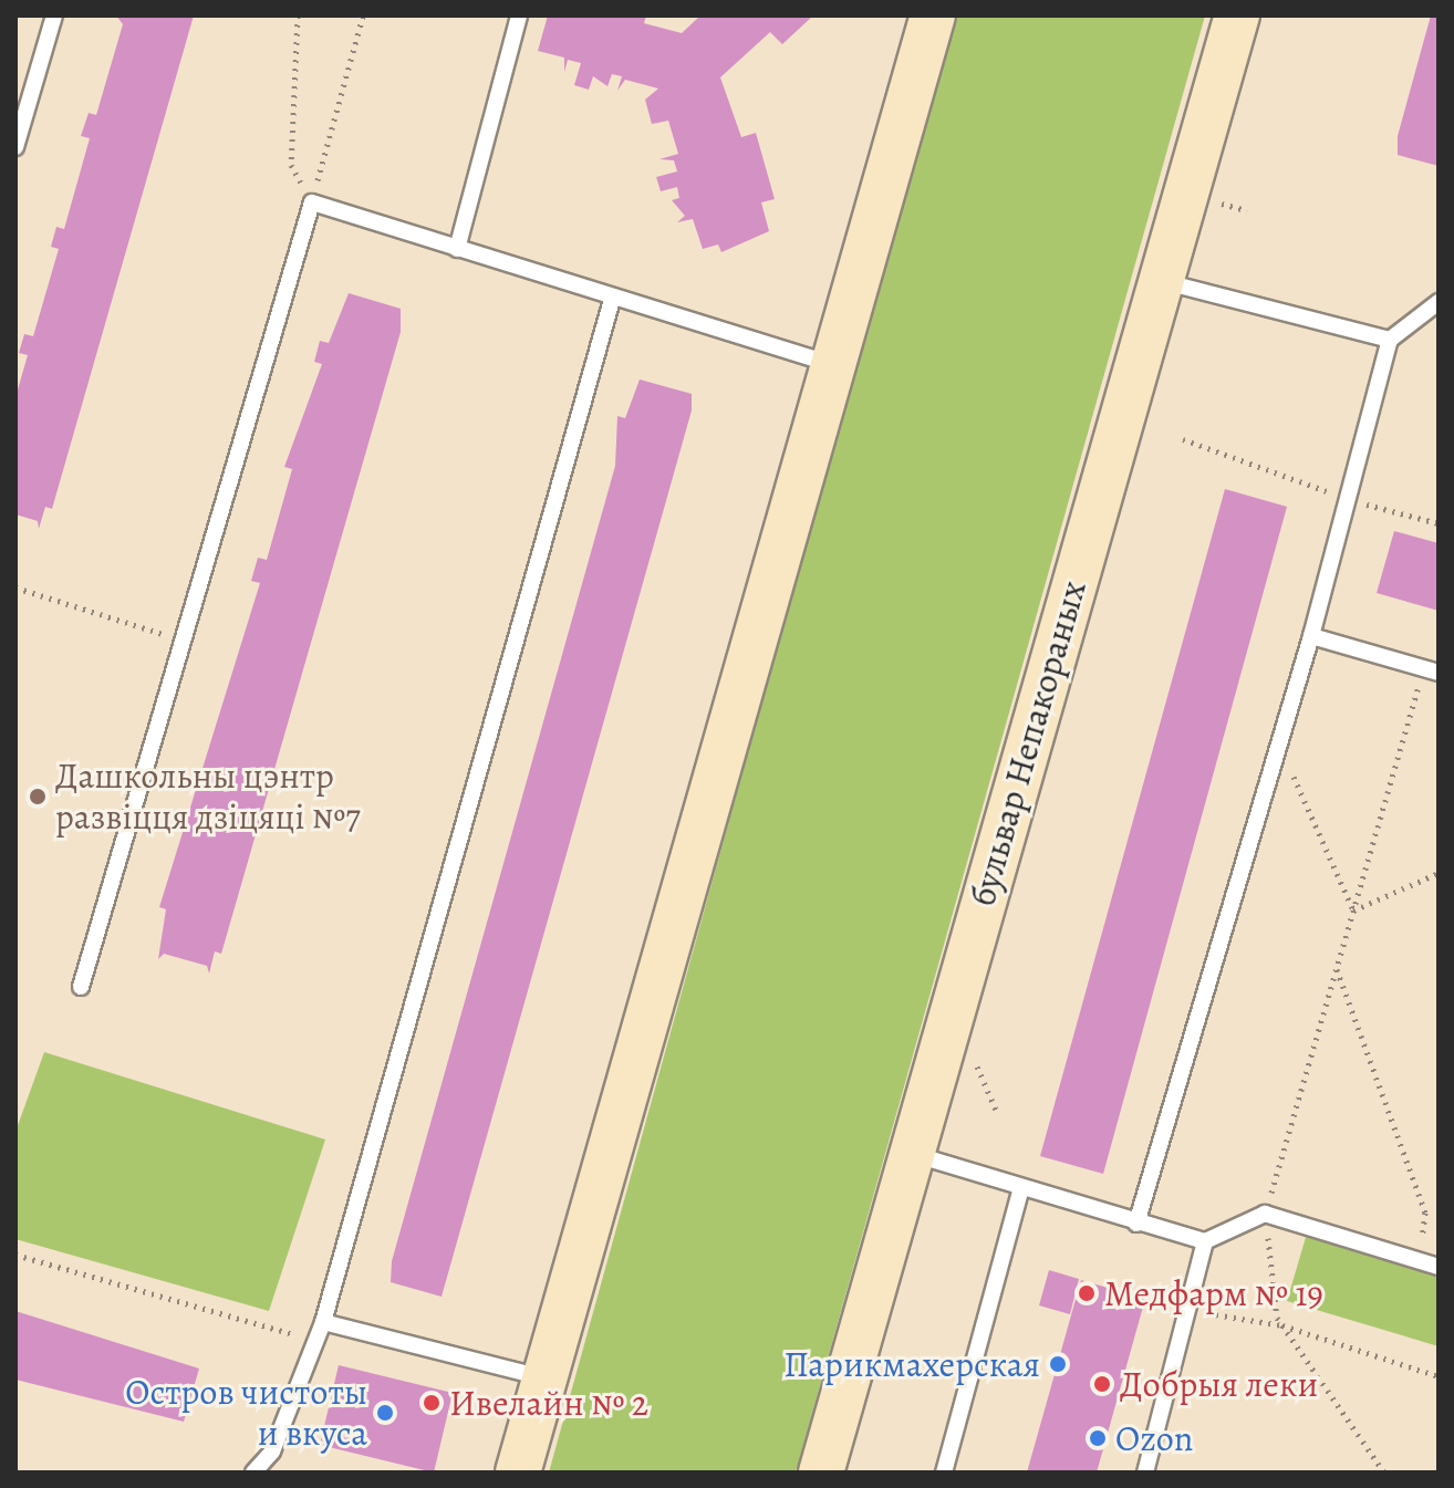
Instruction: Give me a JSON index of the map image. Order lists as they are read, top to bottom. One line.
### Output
{"streets":{"main road":["бульвар Непакораных"]},"places":["Дашкольны цэнтр развіцця дзіцяці №7","Медфарм № 19","Парикмахерская","Добрыя леки","Ивелайн № 2","Остров чистоты и вкуса","Ozon"]}
